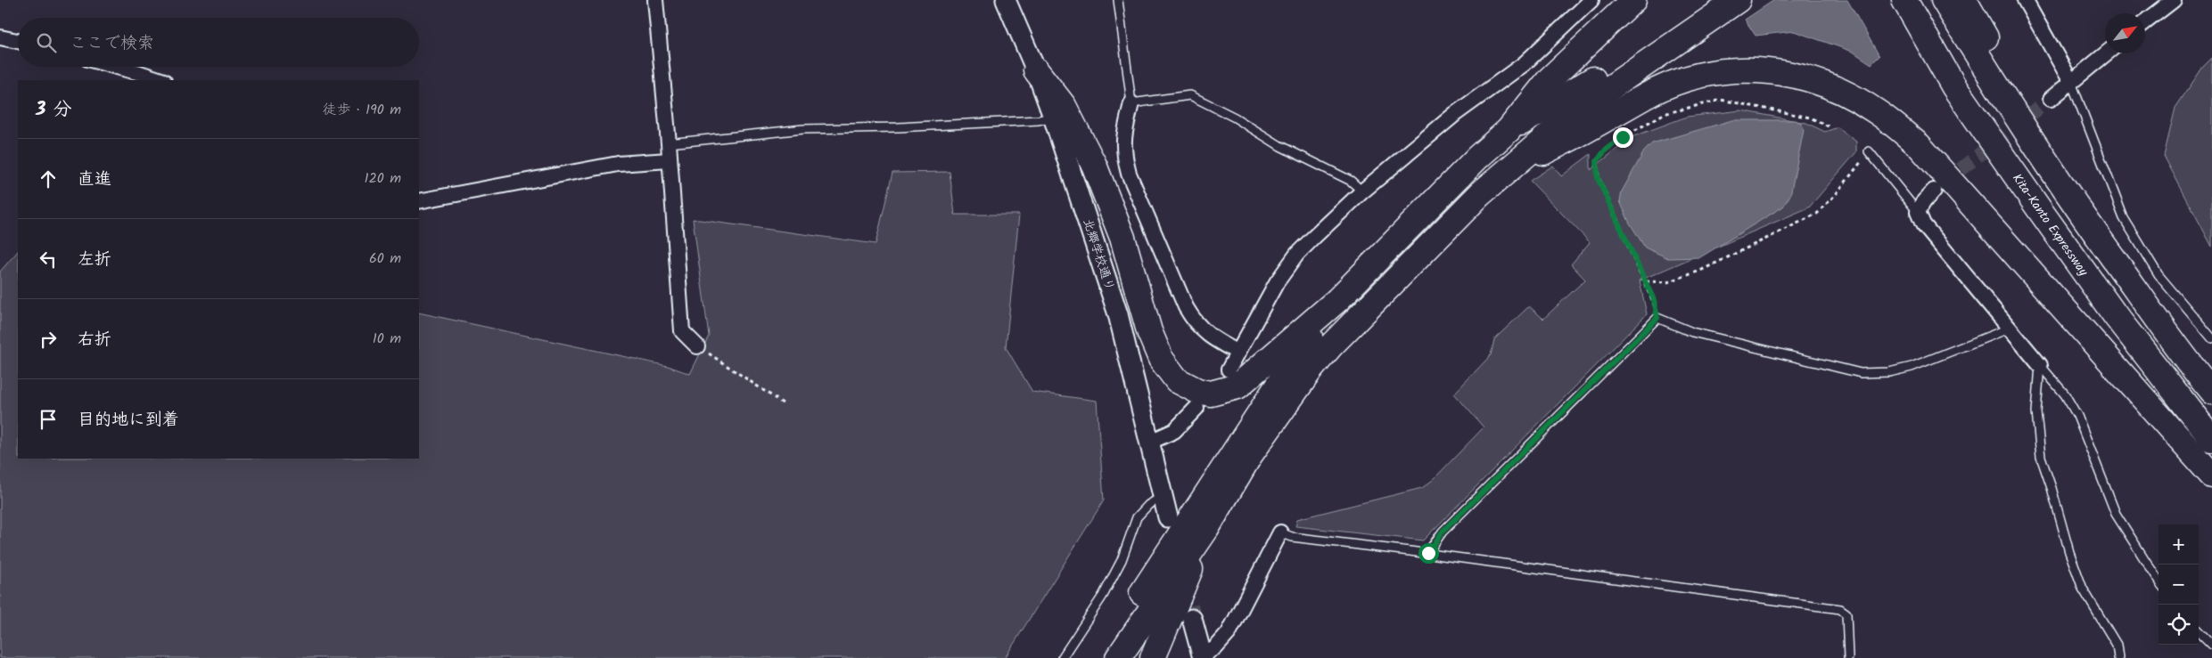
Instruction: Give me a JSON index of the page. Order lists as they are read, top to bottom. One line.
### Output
{"streets":{"highway":["Kita-Kanto Expressway"],"street":["北郷学校通り"]},"north":"top right","page":{"search":"ここで検索","heading":["3 分","徒歩 · 190 m"],"list":[["直進","120 m"],["左折","60 m"],["右折","10 m"],"目的地に到着"],"map_buttons":["+","−"]}}
